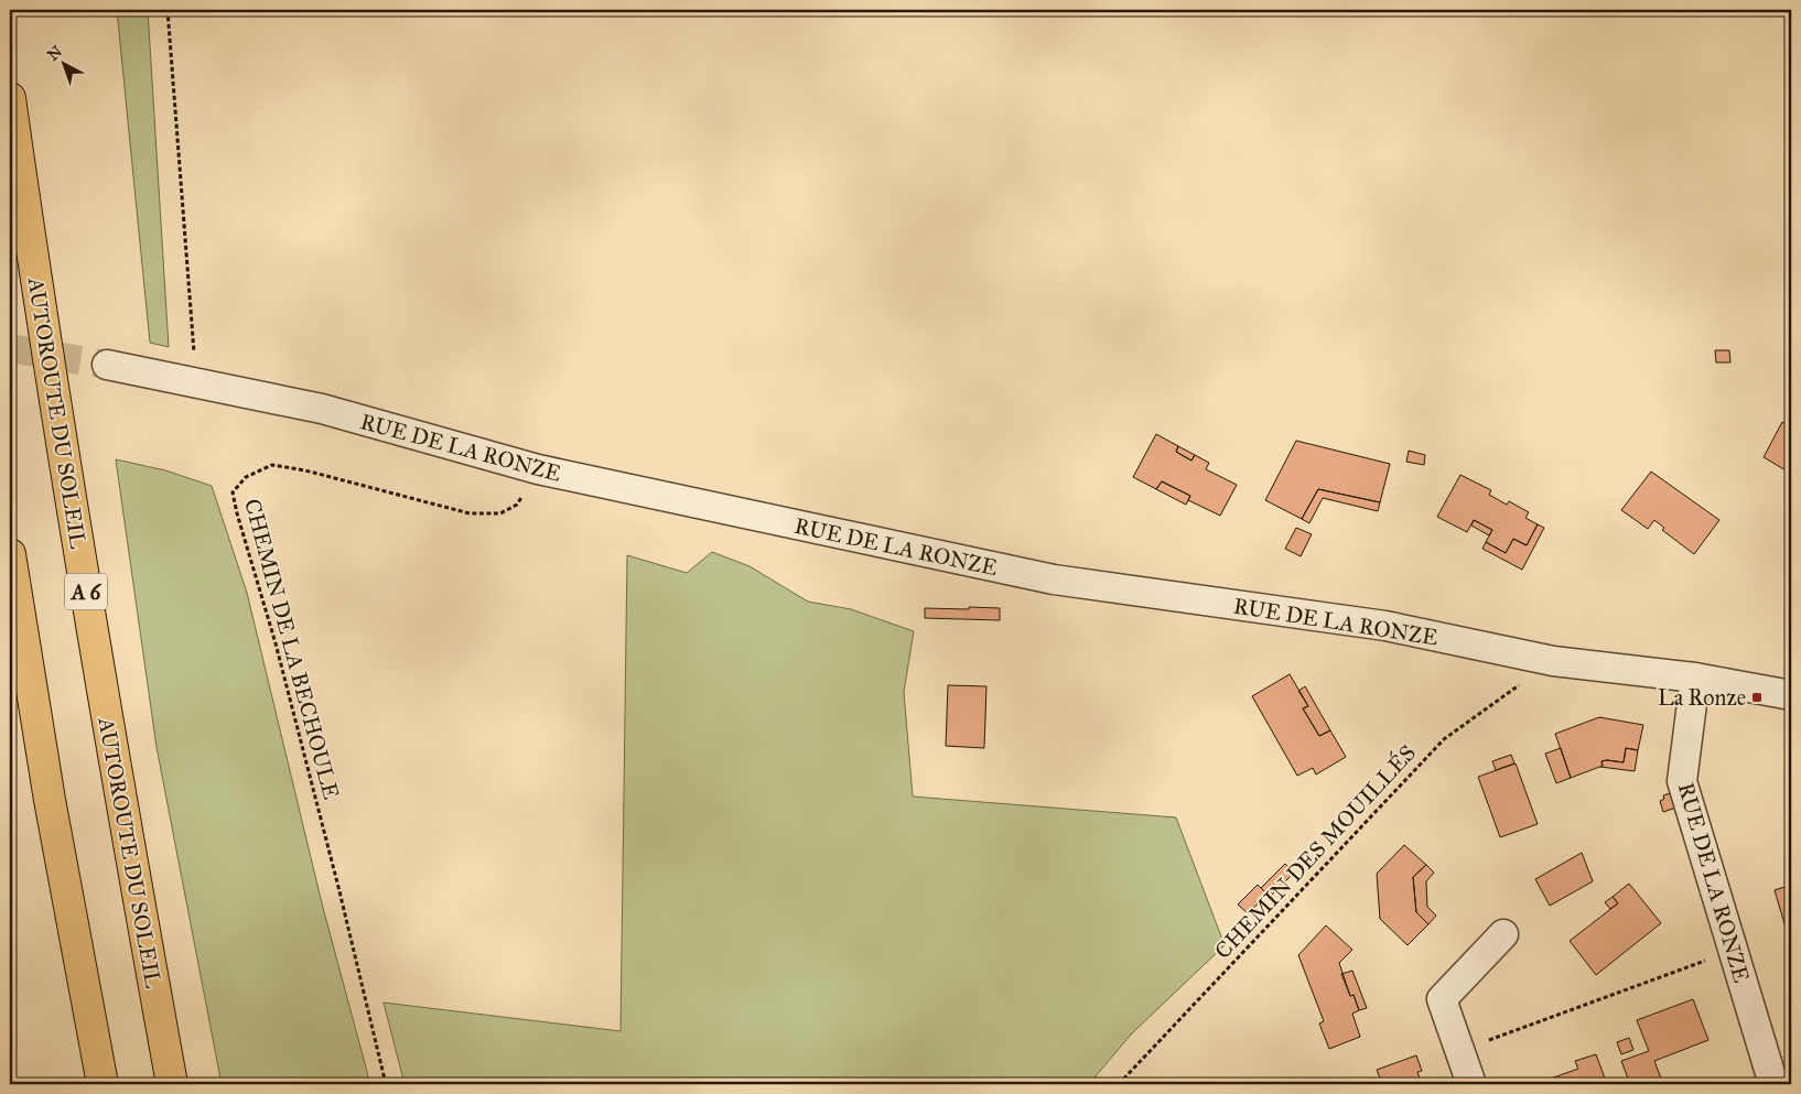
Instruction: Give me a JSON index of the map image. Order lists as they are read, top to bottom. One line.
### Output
{"streets":{"highway":["AUTOROUTE DU SOLEIL","A 6"],"street":["RUE DE LA RONZE"],"path":["CHEMIN DE LA BECHOULE","CHEMIN DES MOUILLÉS"]},"crossings":[["RUE DE LA RONZE","CHEMIN DE LA BECHOULE"],["RUE DE LA RONZE","CHEMIN DES MOUILLÉS"]],"places":{"transit":["La Ronze"]},"north":"top left"}
